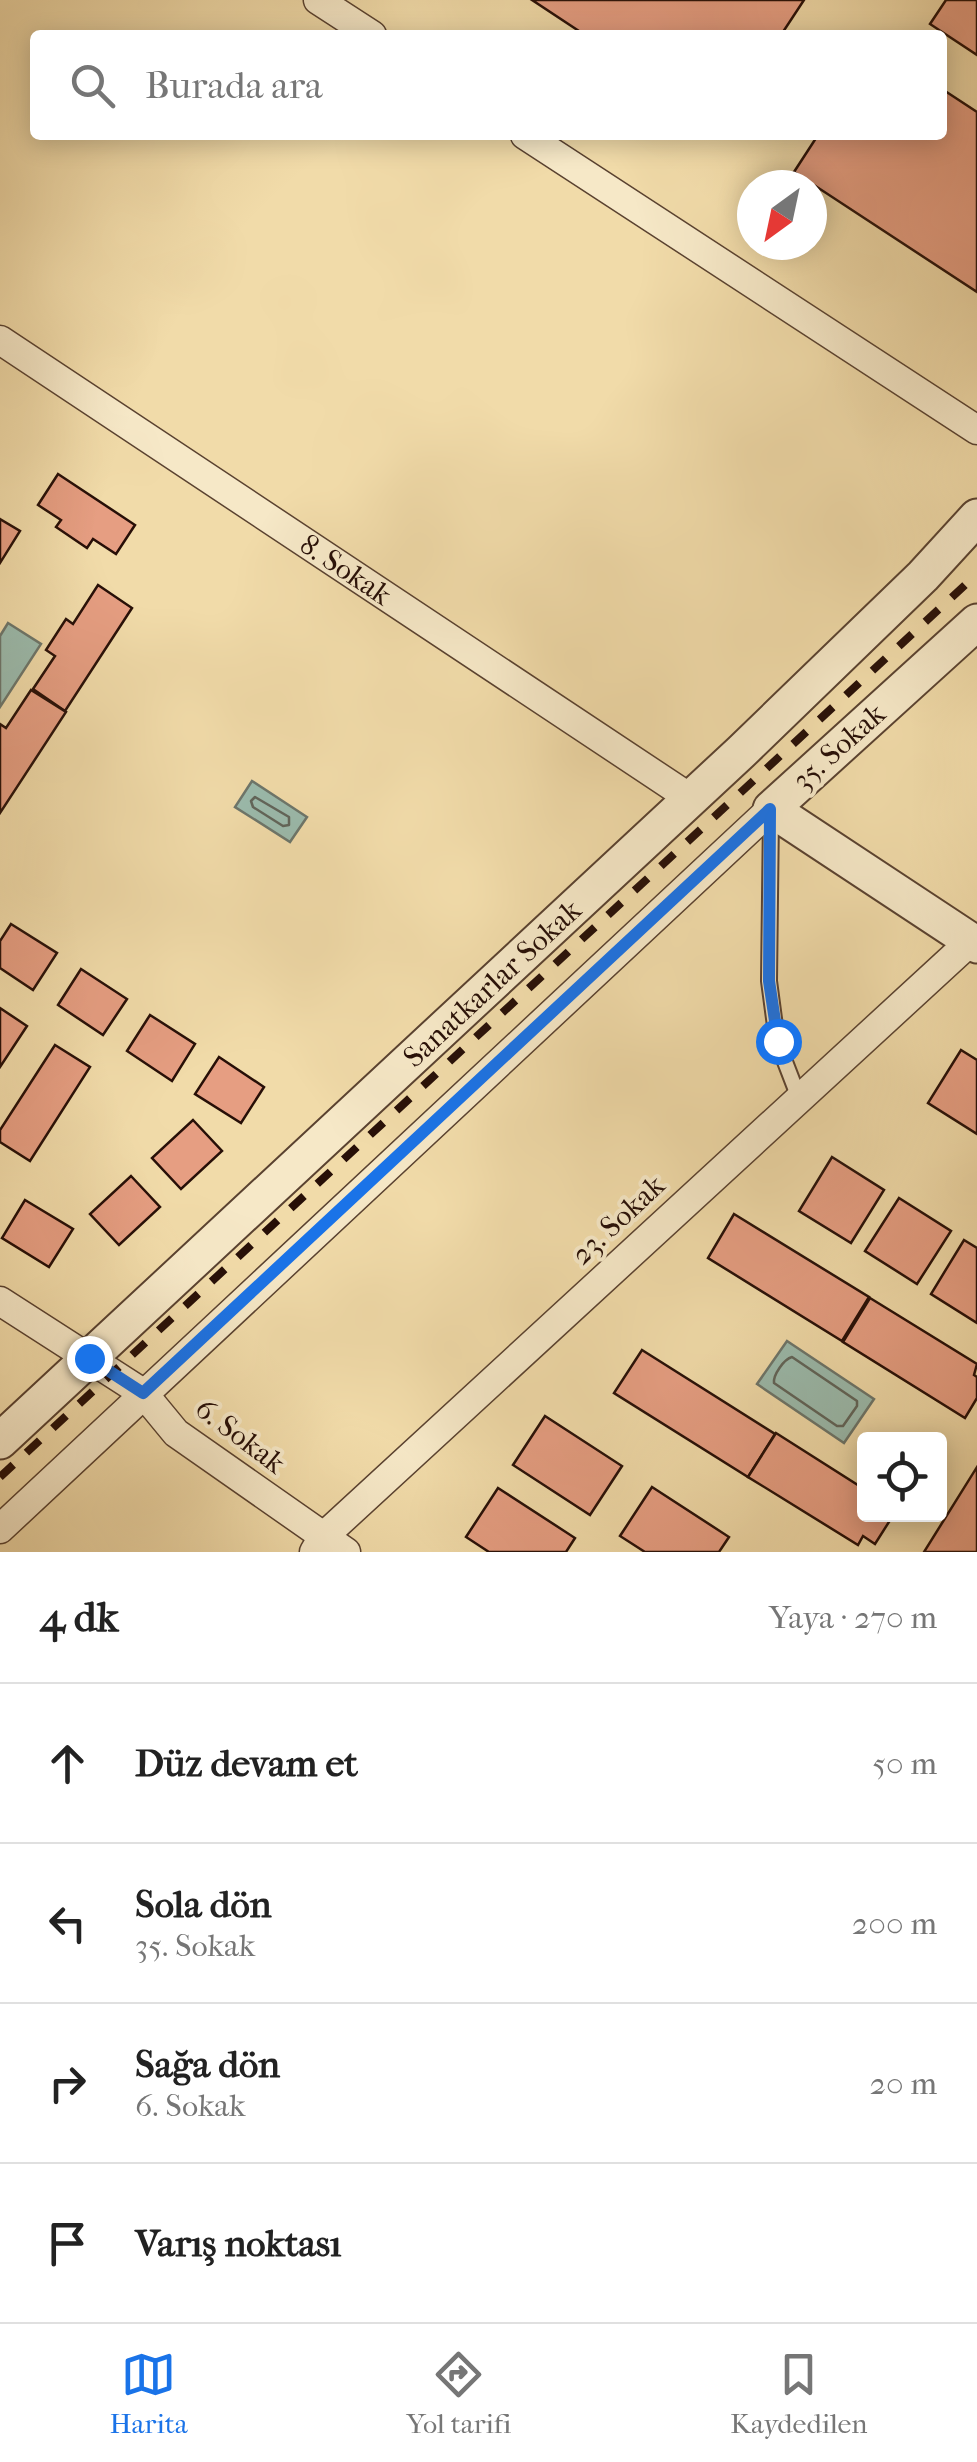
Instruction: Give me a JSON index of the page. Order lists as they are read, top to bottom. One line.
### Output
{"streets":{"street":["8. Sokak","35. Sokak","Sanatkarlar Sokak","23. Sokak","6. Sokak"]},"crossings":[["8. Sokak","Sanatkarlar Sokak"],["35. Sokak","6. Sokak"],["Sanatkarlar Sokak","6. Sokak"],["23. Sokak","6. Sokak"]],"north":"bottom left","page":{"search":"Burada ara","heading":["4 dk","Yaya · 270 m"],"list":[["Düz devam et","50 m"],["Sola dön","35. Sokak","200 m"],["Sağa dön","6. Sokak","20 m"],"Varış noktası"],"nav":["Harita","Yol tarifi","Kaydedilen"]}}
